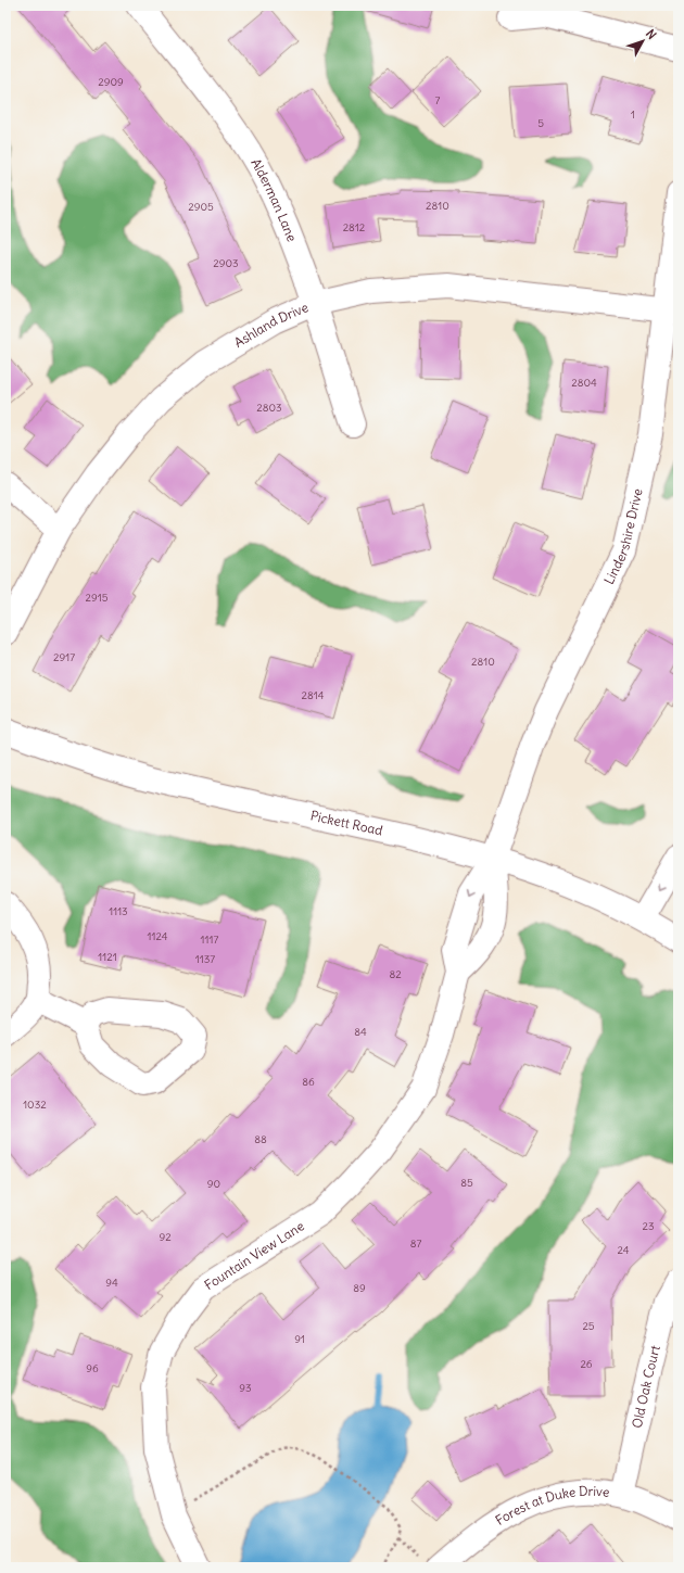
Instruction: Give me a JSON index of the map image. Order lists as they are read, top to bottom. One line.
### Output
{"streets":{"street":["Alderman Lane","Ashland Drive","Lindershire Drive","Pickett Road","Fountain View Lane","Old Oak Court","Forest at Duke Drive"]},"crossings":[["Alderman Lane","Ashland Drive"],["Ashland Drive","Lindershire Drive"],["Lindershire Drive","Pickett Road"],["Lindershire Drive","Fountain View Lane"],["Pickett Road","Fountain View Lane"],["Old Oak Court","Forest at Duke Drive"]],"house_numbers":["2909","7","1","5","2810","2905","2812","2903","2804","2803","2915","2917","2810","2814","1113","1124","1117","1121","1137","82","84","86","1032","88","85","90","23","92","87","24","94","89","25","91","26","96","93"],"north":"top right"}
